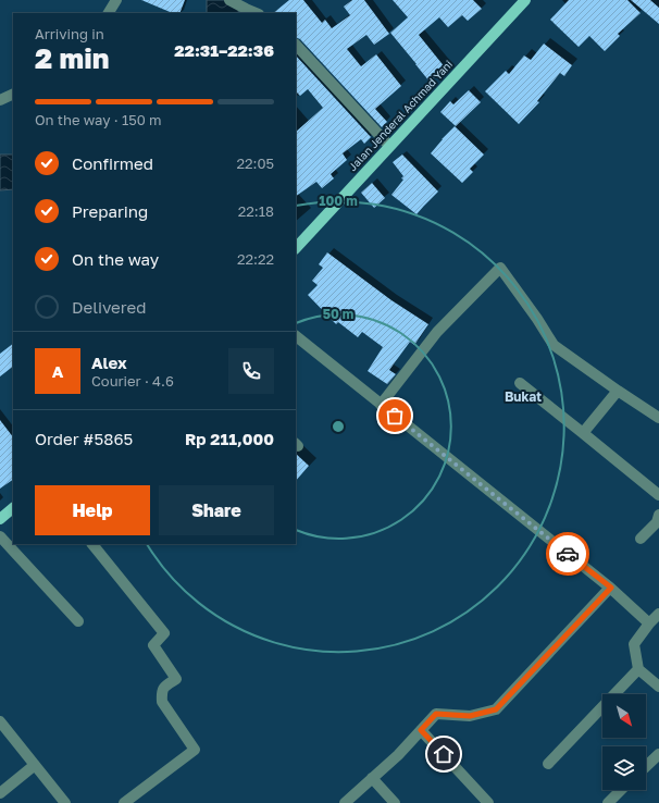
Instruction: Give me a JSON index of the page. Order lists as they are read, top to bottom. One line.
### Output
{"streets":{"main road":["Jalan Jenderal Achmad Yani"]},"districts":["Bukat"],"north":"bottom right","page":{"heading":["2 min","Arriving in","22:31–22:36"],"panel":["Alex","Courier · 4.6","Order #5865","Rp 211,000"],"bar":"On the way · 150 m","list":[["Confirmed","22:05"],["Preparing","22:18"],["On the way","22:22"],"Delivered"],"round":"A","buttons":["Help","Share"]},"rings":["100 m","50 m"]}
